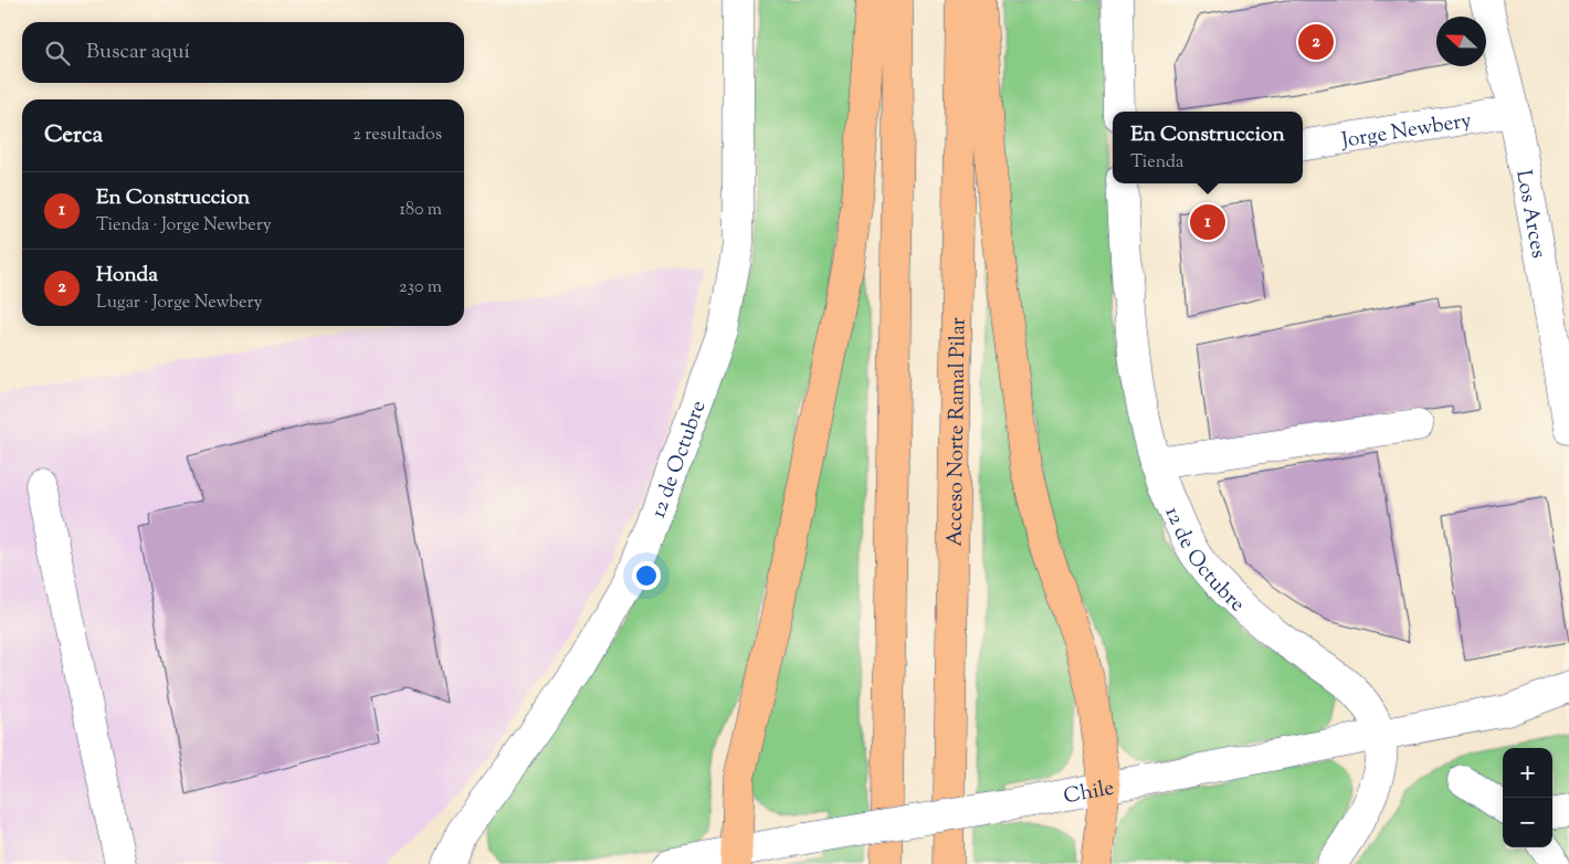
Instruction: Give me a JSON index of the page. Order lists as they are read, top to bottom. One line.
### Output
{"streets":{"highway":["Acceso Norte Ramal Pilar"],"street":["Jorge Newbery","Los Arces","12 de Octubre","Chile"]},"crossings":[["Jorge Newbery","Los Arces"],["12 de Octubre","Chile"]],"north":"left","page":{"pins":["2","1"],"search":"Buscar aquí","heading":["Cerca","2 resultados"],"popup":["En Construccion","Tienda"],"list":[{"mark":"1","name":"En Construccion","note":"Tienda · Jorge Newbery","value":"180 m"},{"mark":"2","name":"Honda","note":"Lugar · Jorge Newbery","value":"230 m"}],"map_buttons":["+","−"]}}
